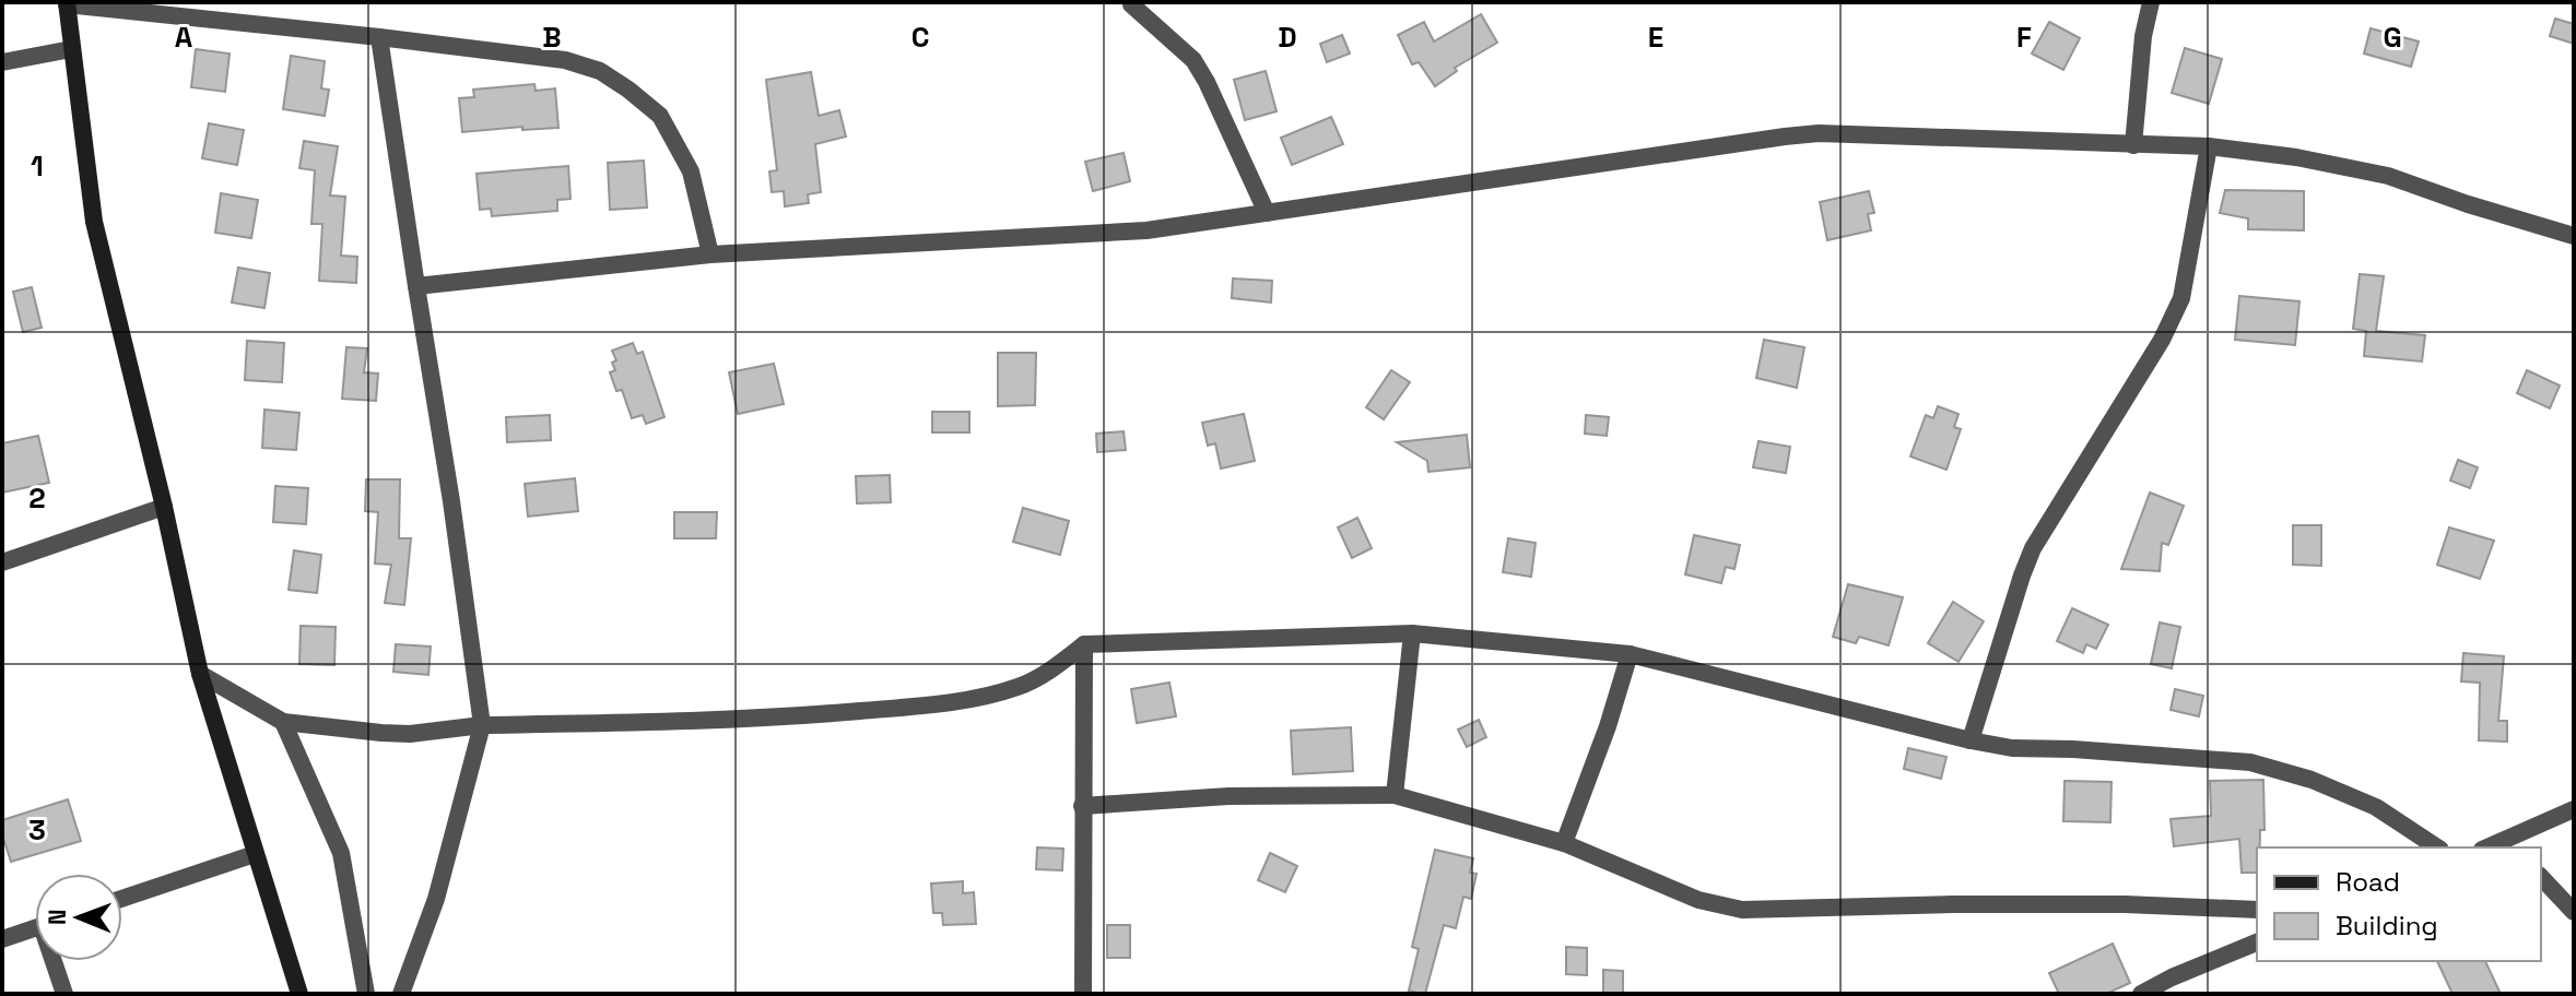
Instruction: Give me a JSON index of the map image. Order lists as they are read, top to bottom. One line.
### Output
{"legend":["Road","Building"],"north":"left","grid":{"columns":["A","B","C","D","E","F","G"],"rows":["1","2","3"]}}
